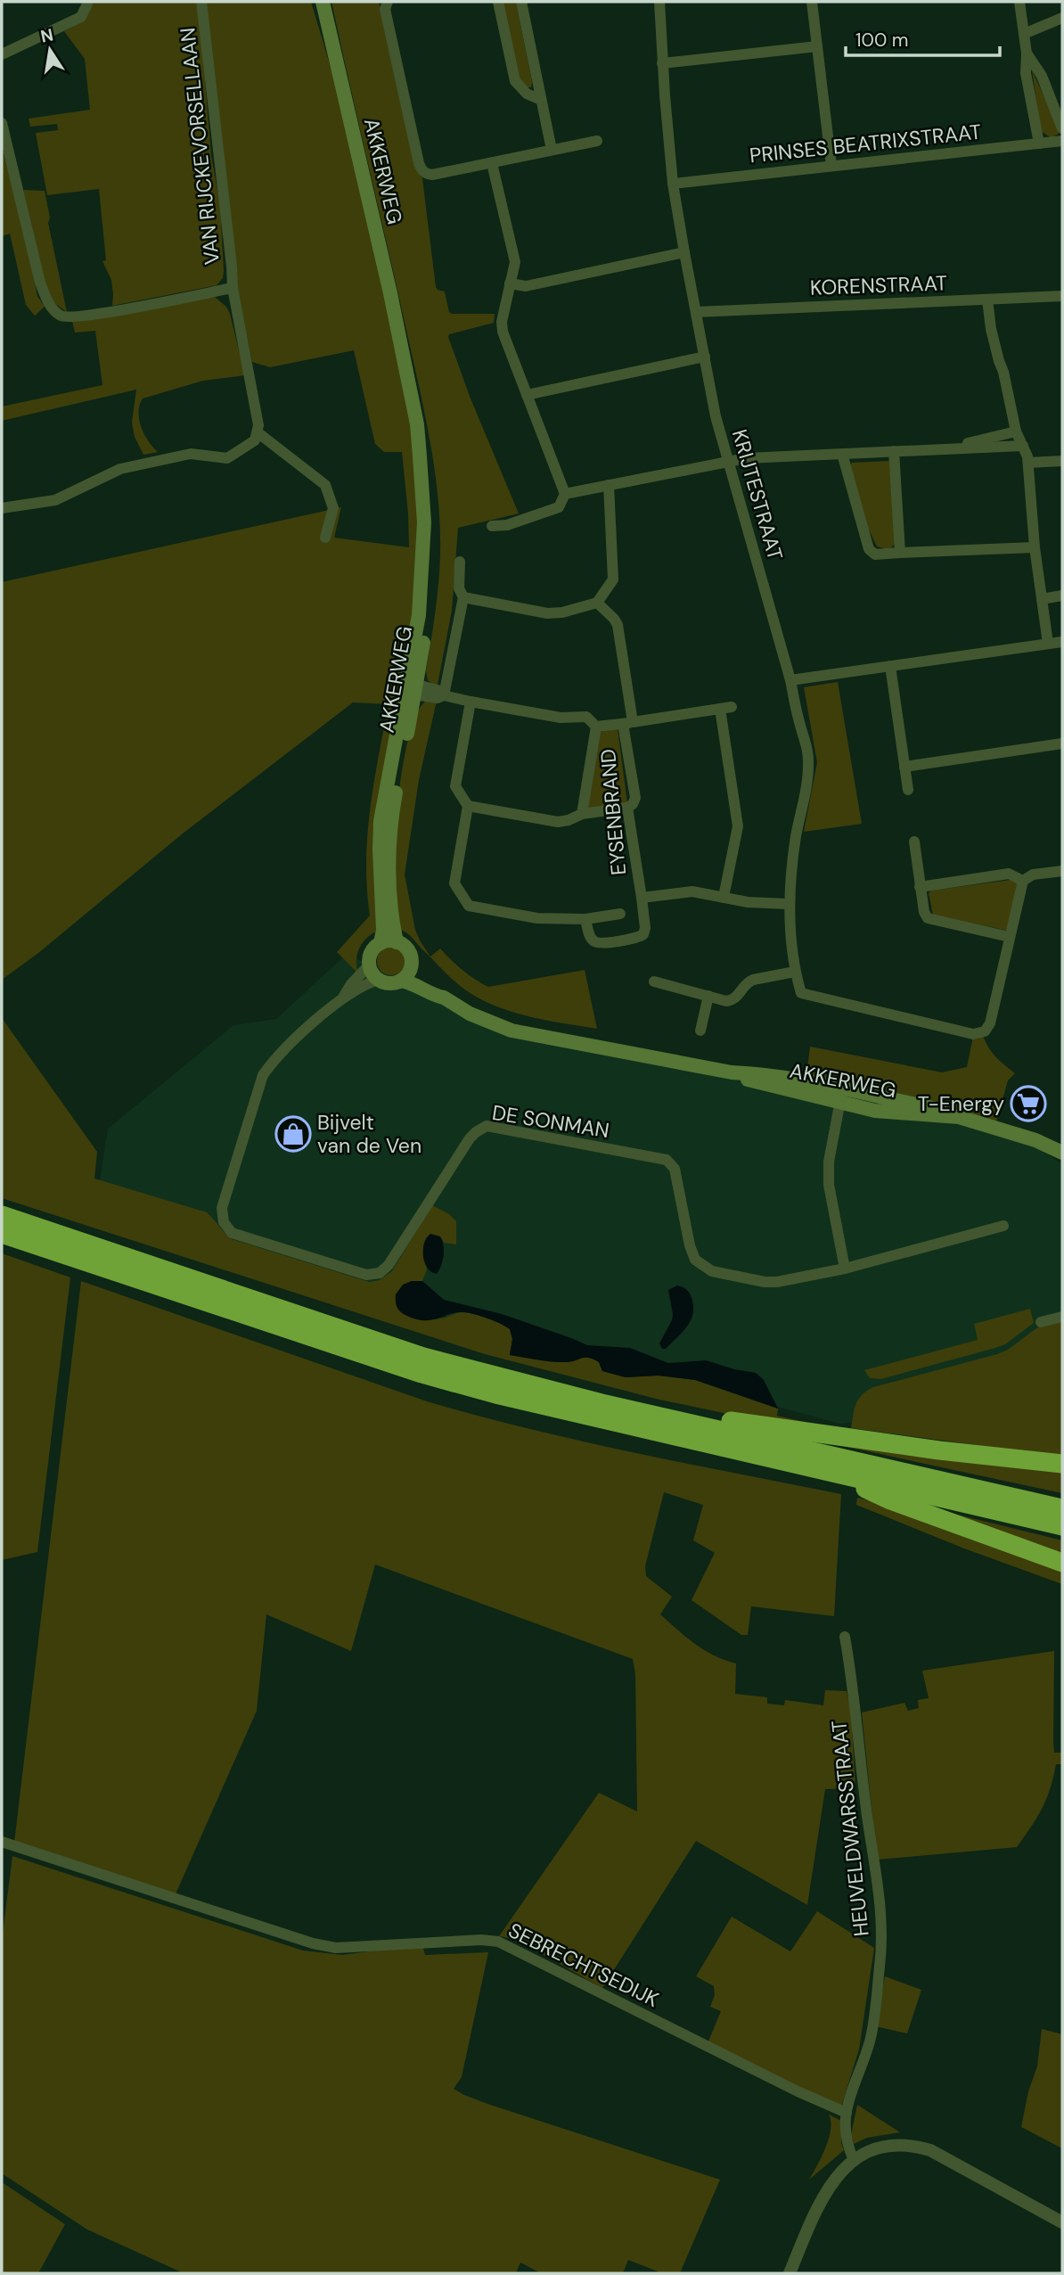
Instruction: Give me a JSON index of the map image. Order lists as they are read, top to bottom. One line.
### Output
{"streets":{"main road":["AKKERWEG"],"street":["PRINSES BEATRIXSTRAAT","VAN RIJCKEVORSELLAAN","KORENSTRAAT","KRIJTESTRAAT","EYSENBRAND","DE SONMAN","HEUVELDWARSSTRAAT","SEBRECHTSEDIJK"]},"crossings":[["PRINSES BEATRIXSTRAAT","KRIJTESTRAAT"],["AKKERWEG","EYSENBRAND"],["AKKERWEG","DE SONMAN"],["KORENSTRAAT","KRIJTESTRAAT"],["KRIJTESTRAAT","EYSENBRAND"],["HEUVELDWARSSTRAAT","SEBRECHTSEDIJK"]],"places":{"supermarket":["T-Energy"],"shop":["Bijvelt van de Ven"]},"scale_bar":"100 m","north":"top"}
